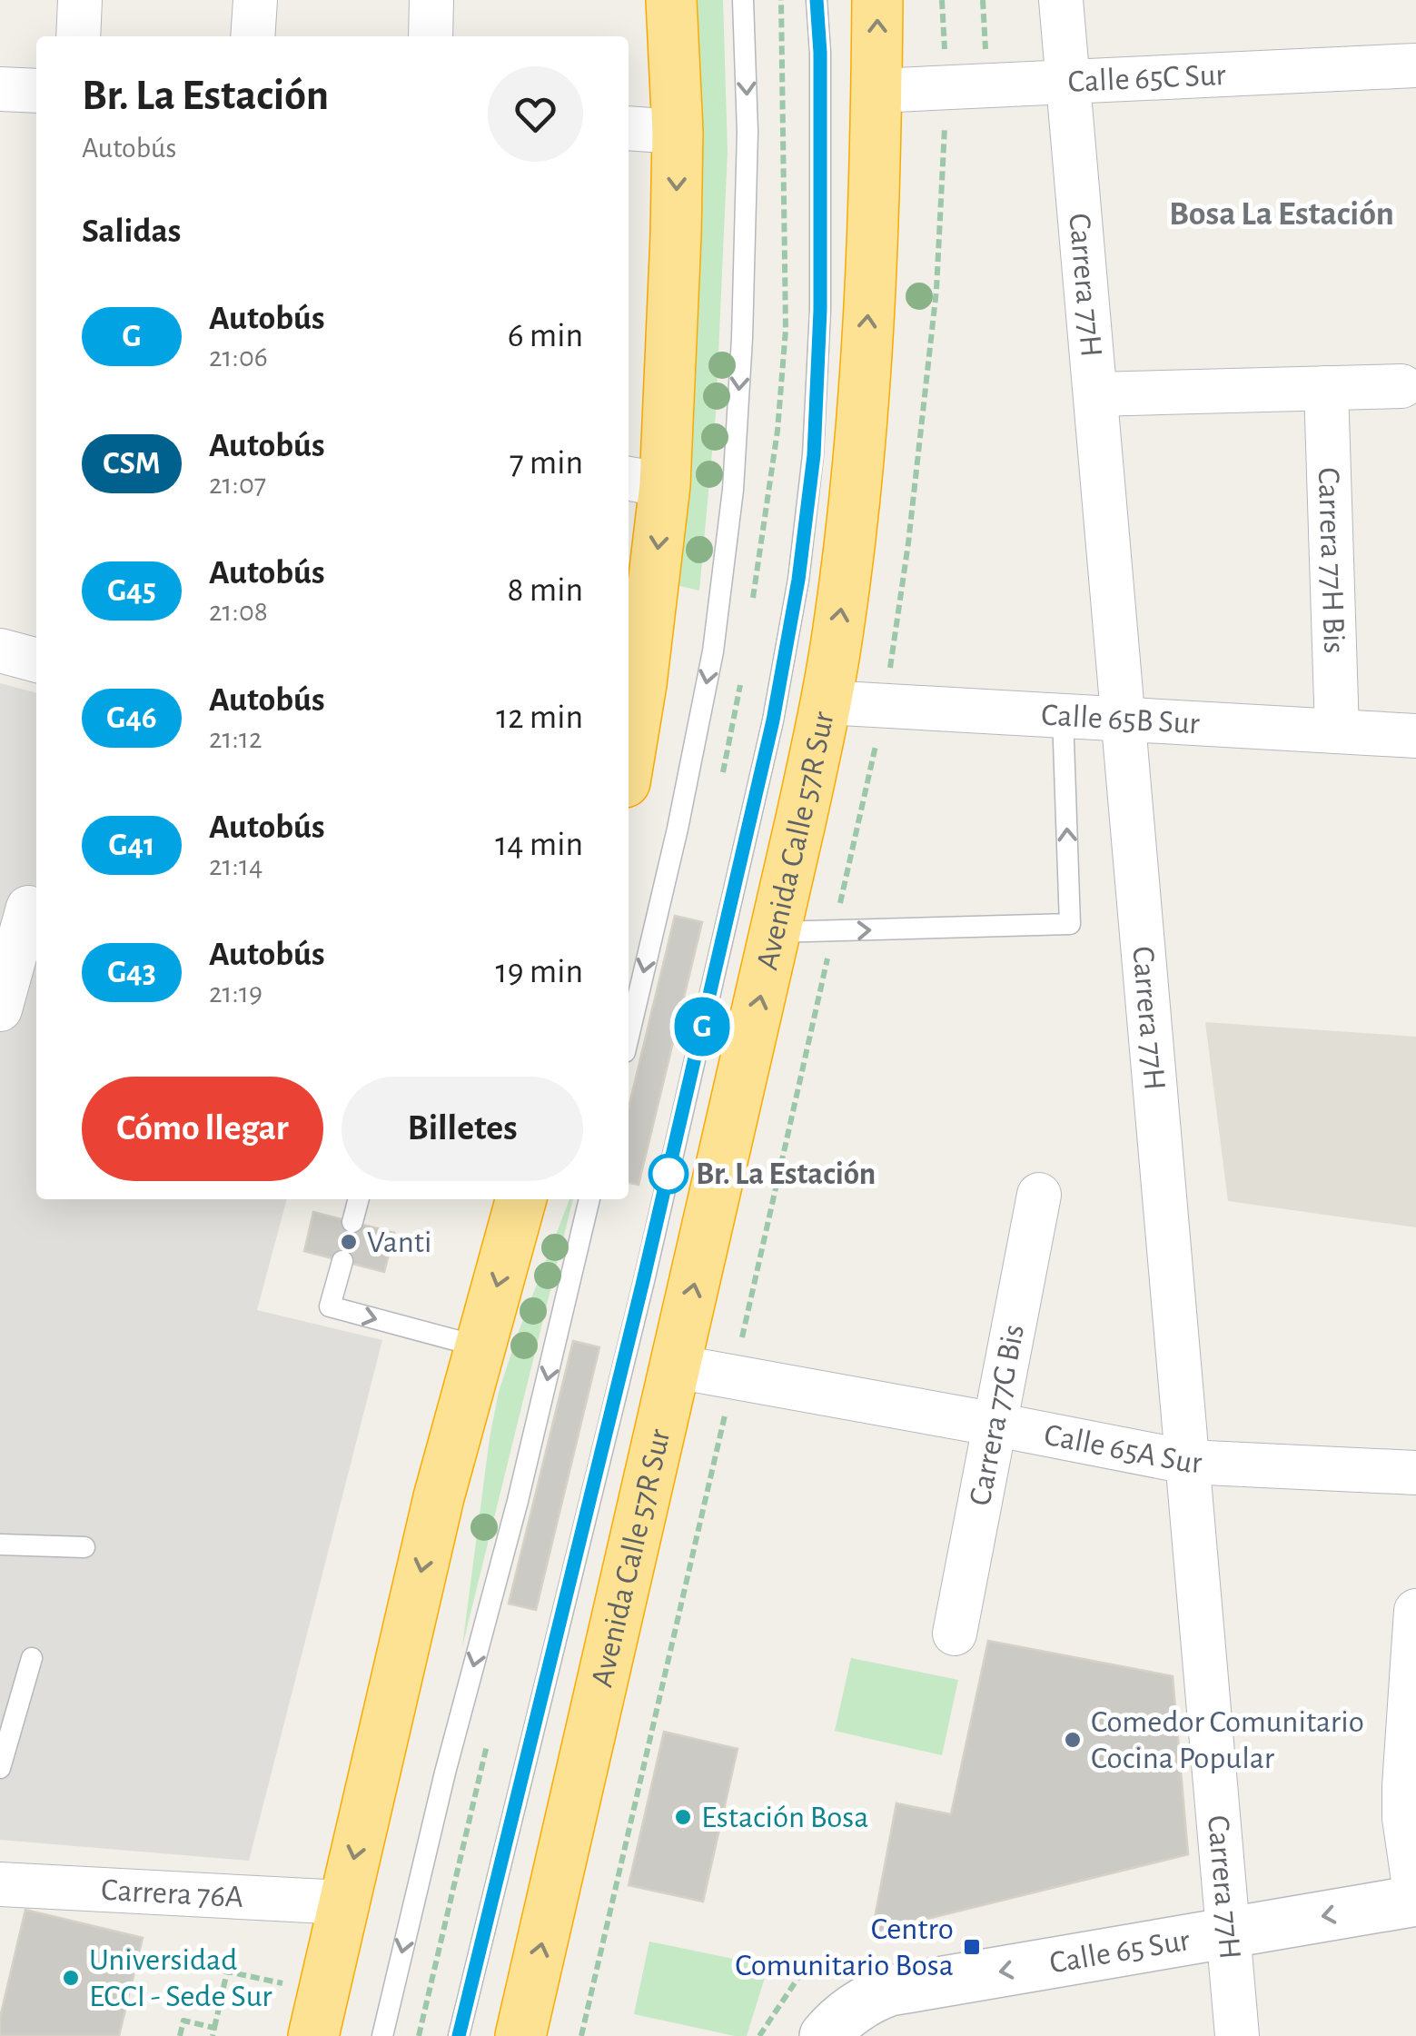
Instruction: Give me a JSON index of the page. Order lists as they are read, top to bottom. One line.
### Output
{"streets":{"highway":["Avenida Calle 57R Sur"],"main road":["Calle 65 Sur"],"street":["Calle 65C Sur","Carrera 77H","Carrera 77H Bis","Calle 65B Sur","Carrera 77G Bis","Calle 65A Sur","Carrera 76A"]},"crossings":[["Calle 65C Sur","Carrera 77H"],["Calle 65C Sur","Avenida Calle 57R Sur"],["Carrera 77H","Calle 65B Sur"],["Carrera 77H","Calle 65A Sur"],["Carrera 77H","Calle 65 Sur"],["Carrera 77H Bis","Calle 65B Sur"],["Calle 65B Sur","Avenida Calle 57R Sur"],["Avenida Calle 57R Sur","Calle 65A Sur"],["Carrera 77G Bis","Calle 65A Sur"]],"one_way":["Calle 65 Sur"],"districts":["Bosa La Estación"],"places":{"other":["Br. La Estación","Vanti","Comedor Comunitario Cocina Popular","Estación Bosa","Universidad ECCI - Sede Sur"],"transit":["Centro Comunitario Bosa"]},"lines":["bus line G"],"page":{"on_map":"G","heading":[["Br. La Estación","Autobús"],"Salidas"],"list":[{"mark":"G","name":"Autobús","note":"21:06","value":"6 min"},{"mark":"CSM","name":"Autobús","note":"21:07","value":"7 min"},{"mark":"G45","name":"Autobús","note":"21:08","value":"8 min"},{"mark":"G46","name":"Autobús","note":"21:12","value":"12 min"},{"mark":"G41","name":"Autobús","note":"21:14","value":"14 min"},{"mark":"G43","name":"Autobús","note":"21:19","value":"19 min"}],"buttons":["Cómo llegar","Billetes"]}}
